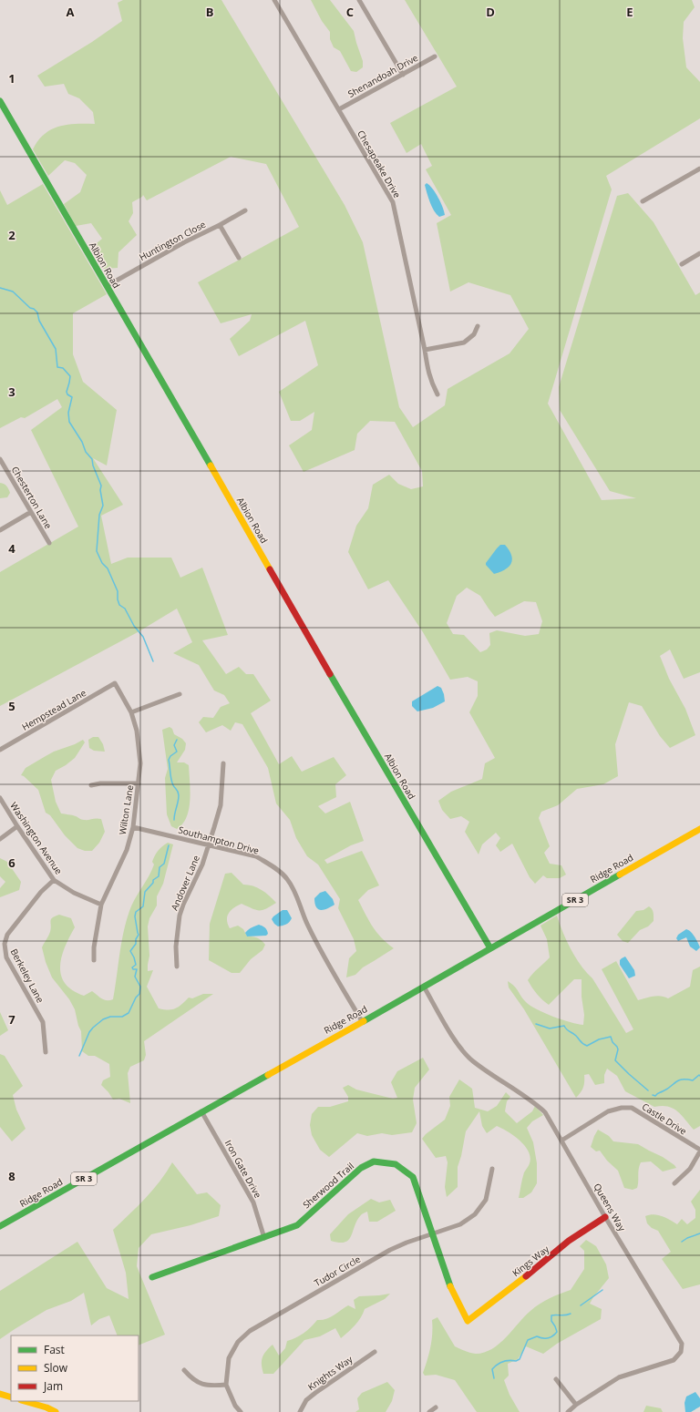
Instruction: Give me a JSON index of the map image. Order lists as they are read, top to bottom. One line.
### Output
{"streets":{"street":["Shenandoah Drive","Chesapeake Drive","Huntington Close","Albion Road","Chesterton Lane","Hempstead Lane","Wilton Lane","Washington Avenue","Southampton Drive","Ridge Road","Andover Lane","SR 3","Berkeley Lane","Castle Drive","Iron Gate Drive","Sherwood Trail","Queens Way","Kings Way","Tudor Circle","Knights Way"]},"crossings":[["Shenandoah Drive","Chesapeake Drive"],["Huntington Close","Albion Road"],["Albion Road","Ridge Road"],["Hempstead Lane","Wilton Lane"],["Wilton Lane","Washington Avenue"],["Wilton Lane","Southampton Drive"],["Washington Avenue","Berkeley Lane"],["Southampton Drive","Ridge Road"],["Southampton Drive","Andover Lane"],["Ridge Road","Iron Gate Drive"],["Ridge Road","Queens Way"],["Castle Drive","Queens Way"],["Iron Gate Drive","Sherwood Trail"],["Sherwood Trail","Kings Way"],["Sherwood Trail","Tudor Circle"],["Queens Way","Kings Way"]],"legend":["Fast","Slow","Jam"],"grid":{"columns":["A","B","C","D","E"],"rows":["1","2","3","4","5","6","7","8"]}}
